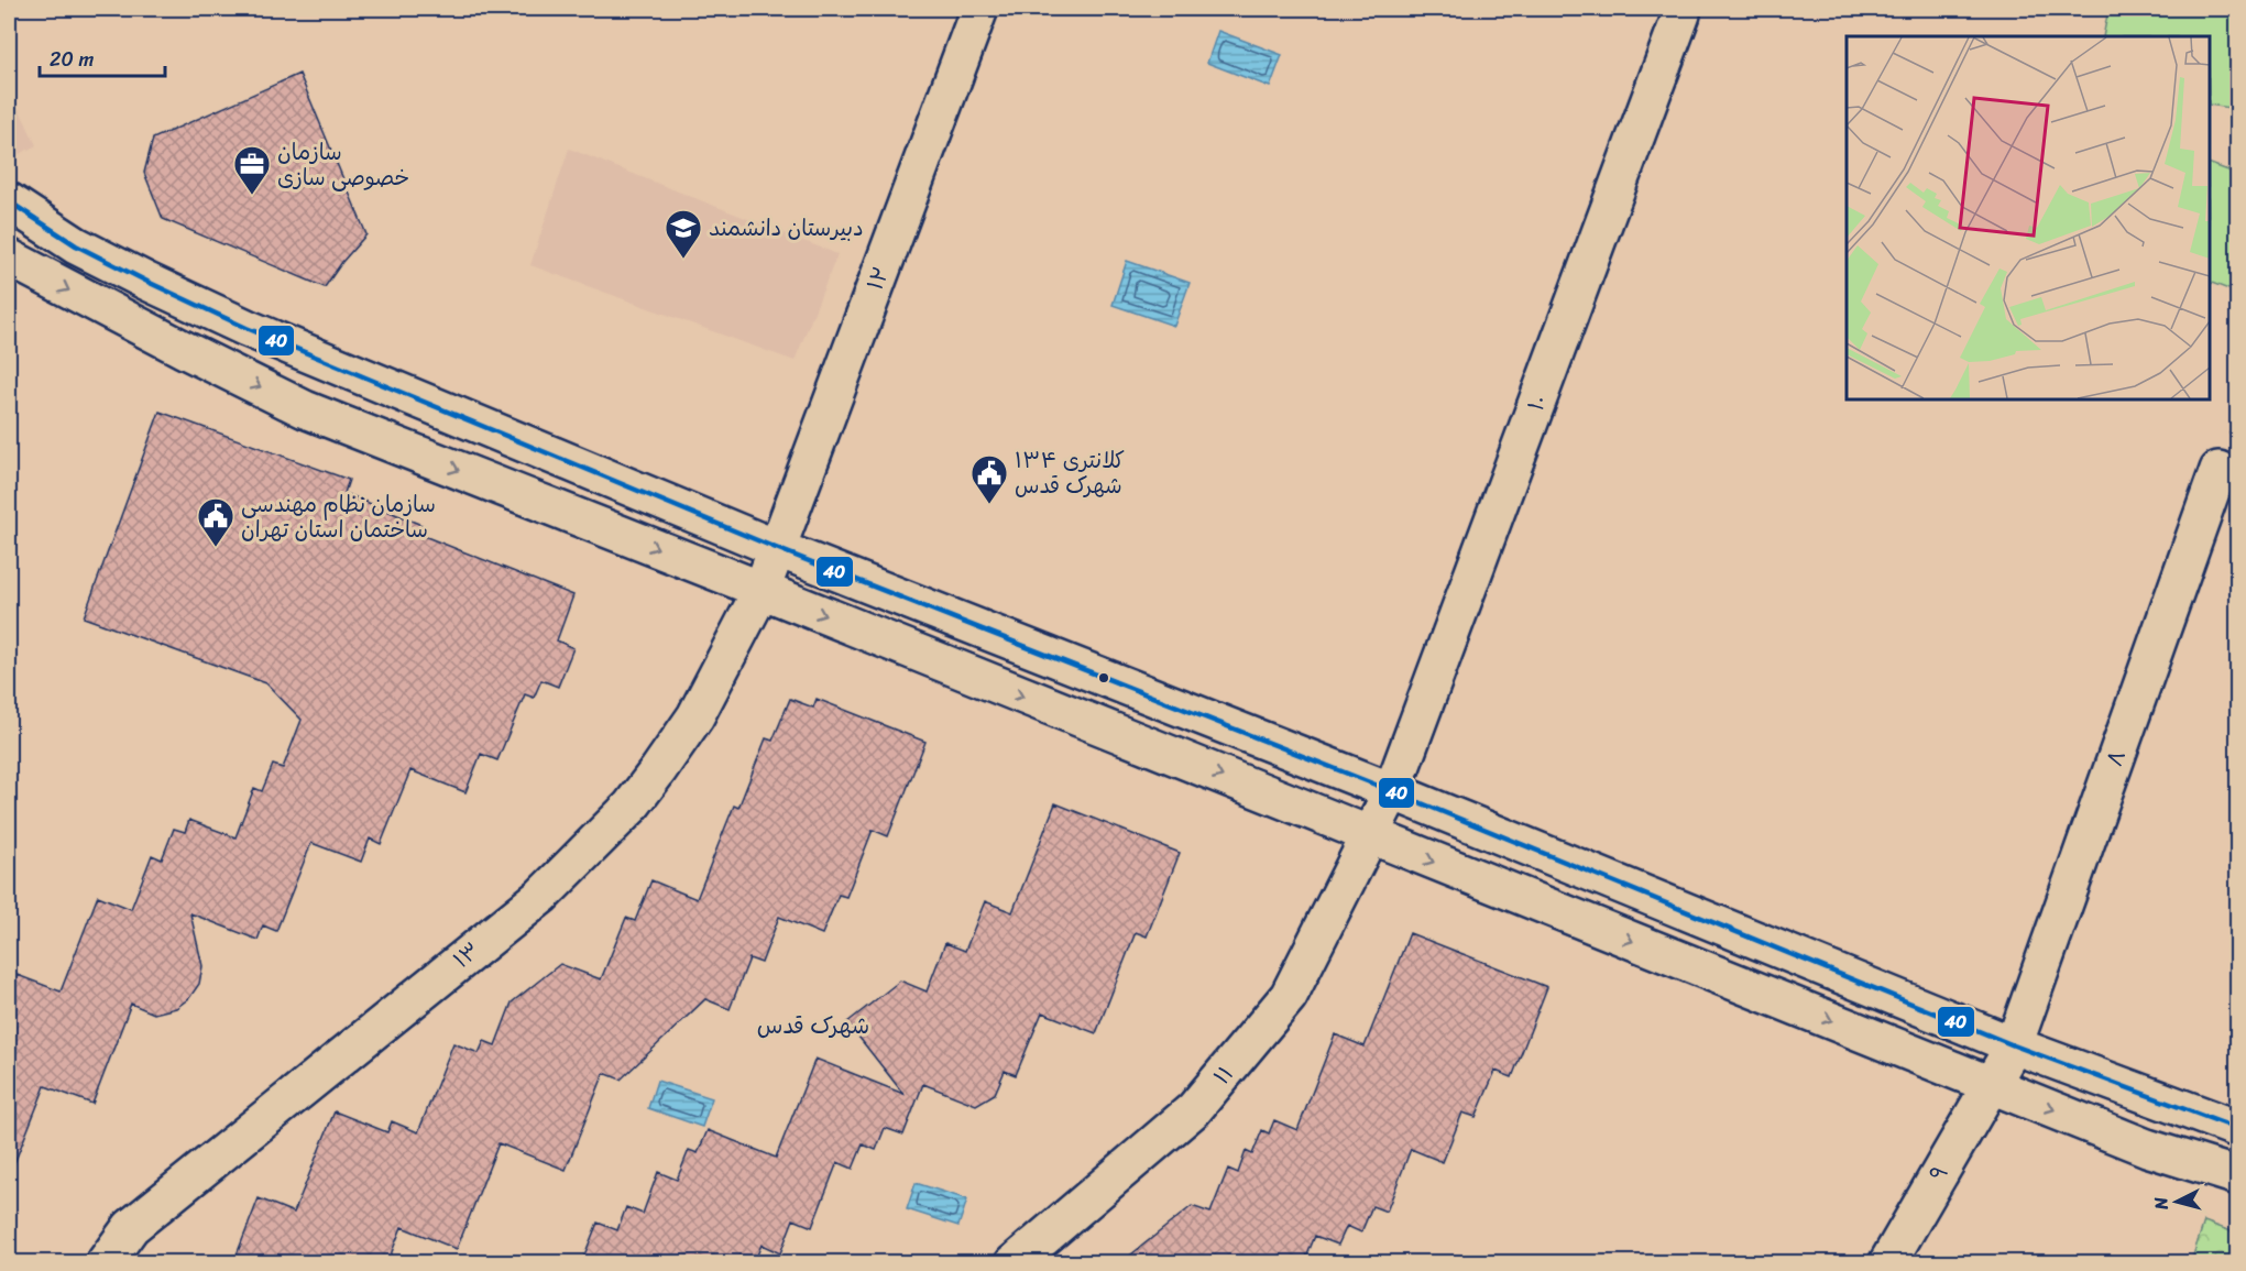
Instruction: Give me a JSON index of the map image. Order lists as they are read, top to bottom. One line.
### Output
{"streets":{"street":["۱۲","۱۰","۸","۱۳","۱۱","۹"]},"crossings":[["۱۲","۱۳"],["۱۰","۱۱"],["۸","۹"]],"districts":["شهرک قدس"],"places":{"office":["سازمان خصوصی سازی"],"school or university":["دبیرستان دانشمند"],"public building":["کلانتری ۱۳۴ شهرک قدس","سازمان نظام مهندسی ساختمان استان تهران"]},"lines":["transit line 40"],"scale_bar":"20 m","north":"left"}
